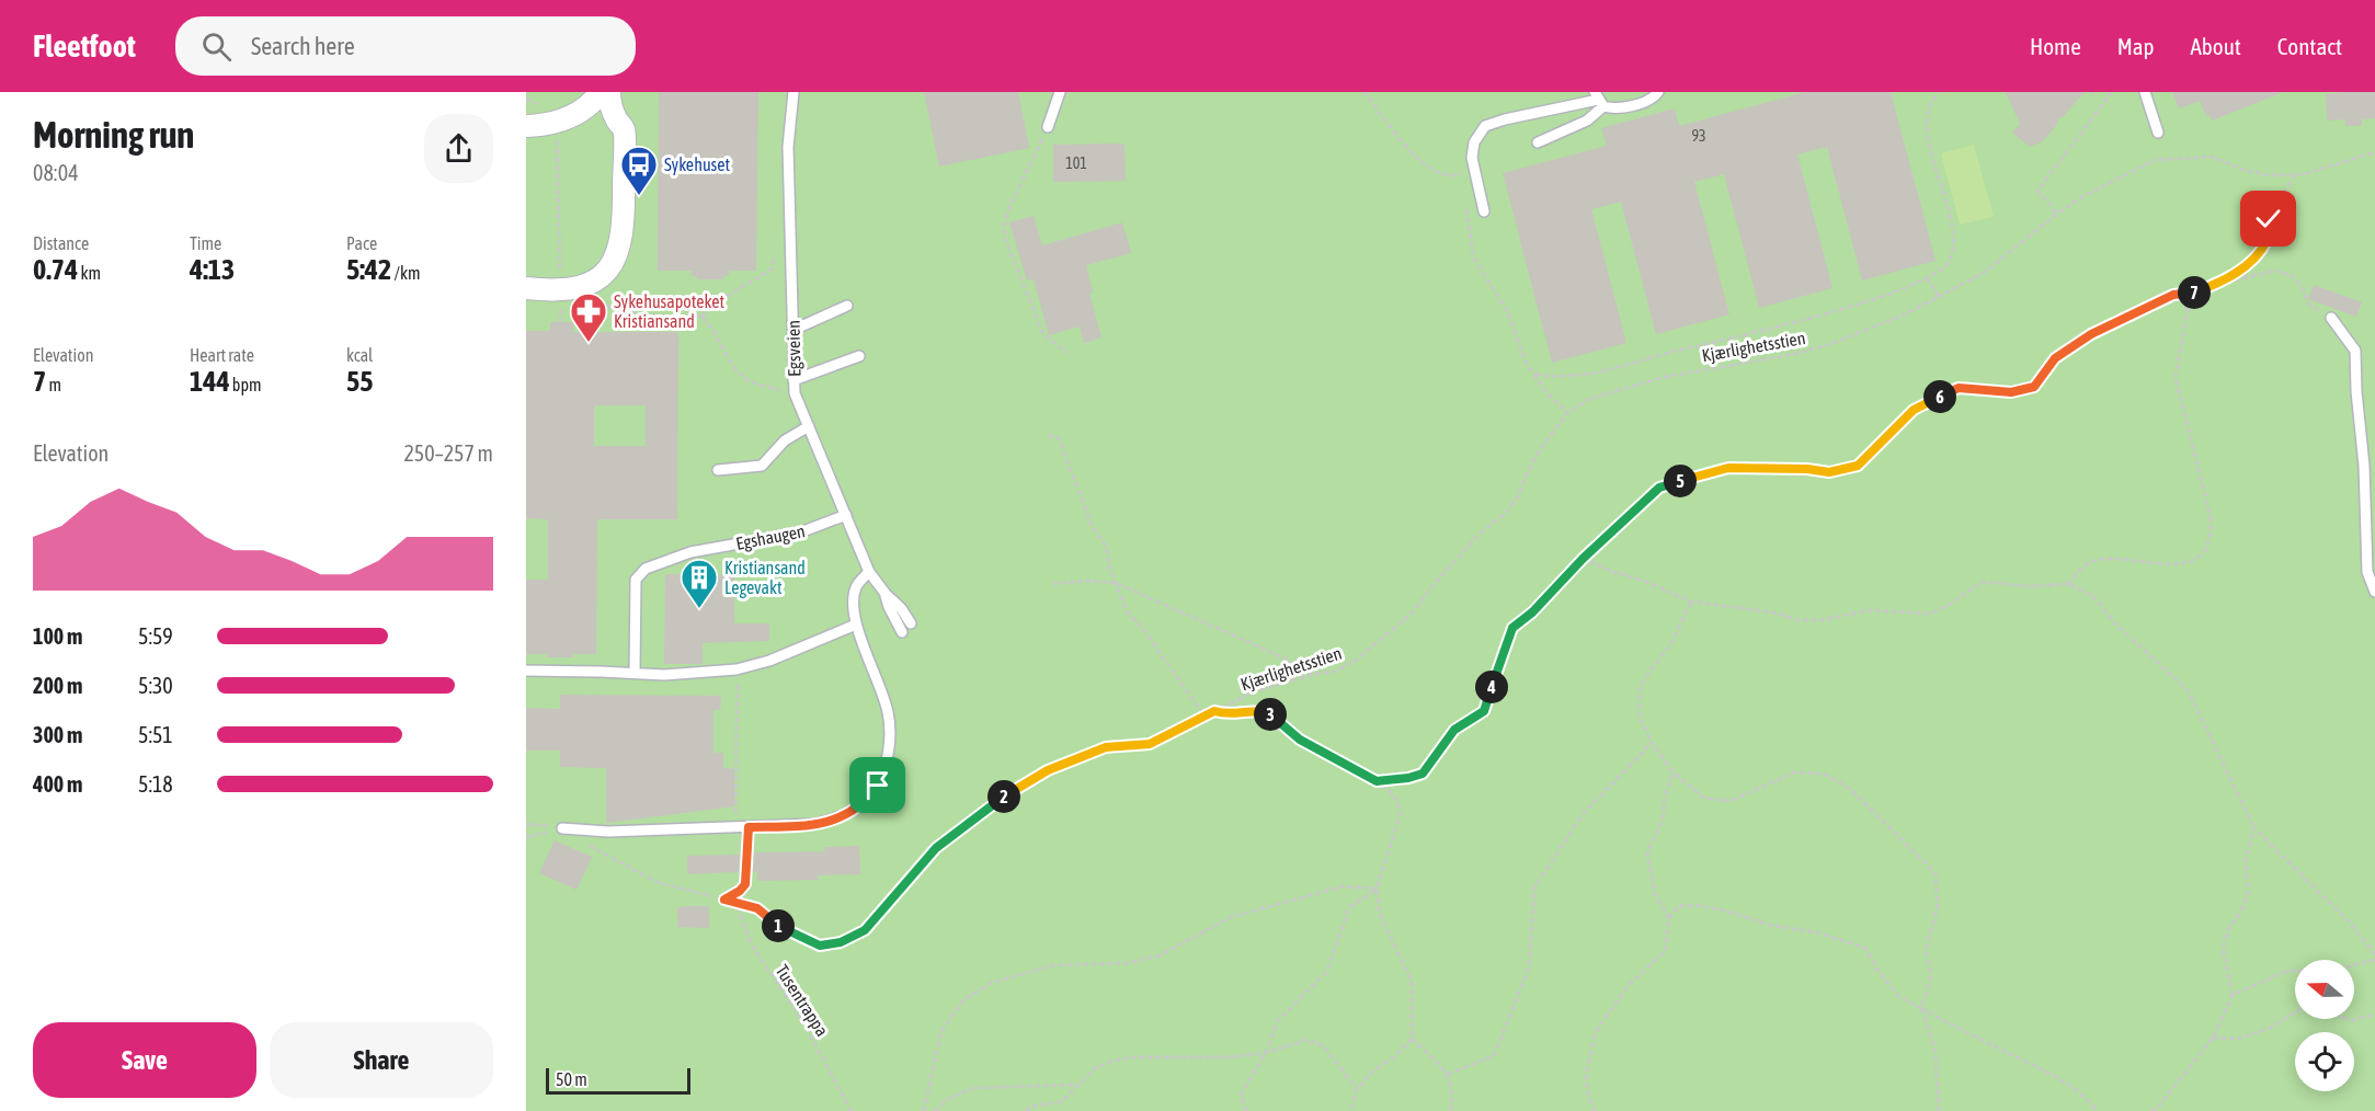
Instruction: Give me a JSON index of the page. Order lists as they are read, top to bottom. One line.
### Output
{"streets":{"lane":["Egsveien","Egshaugen"],"path":["Kjærlighetsstien","Tusentrappa"]},"crossings":[["Kjærlighetsstien","Tusentrappa"],["Egsveien","Egshaugen"]],"places":{"bus stop":["Sykehuset"],"pharmacy":["Sykehusapoteket Kristiansand"],"building":["Kristiansand Legevakt"]},"house_numbers":["93","101"],"scale_bar":"50 m","north":"left","page":{"header":"Fleetfoot","search":"Search here","nav":["Home","Map","About","Contact"],"heading":["Morning run","08:04"],"stats":[["Distance","0.74 km"],["Time","4:13"],["Pace","5:42 /km"],["Elevation","7 m"],["Heart rate","144 bpm"],["kcal","55"]],"pins":["7","6","5","4","3","2","1"],"chart":["Elevation","250–257 m"],"list":[{"name":"100 m","note":"5:59"},{"name":"200 m","note":"5:30"},{"name":"300 m","note":"5:51"},{"name":"400 m","note":"5:18"}],"buttons":["Save","Share"],"scale":"50 m"}}
